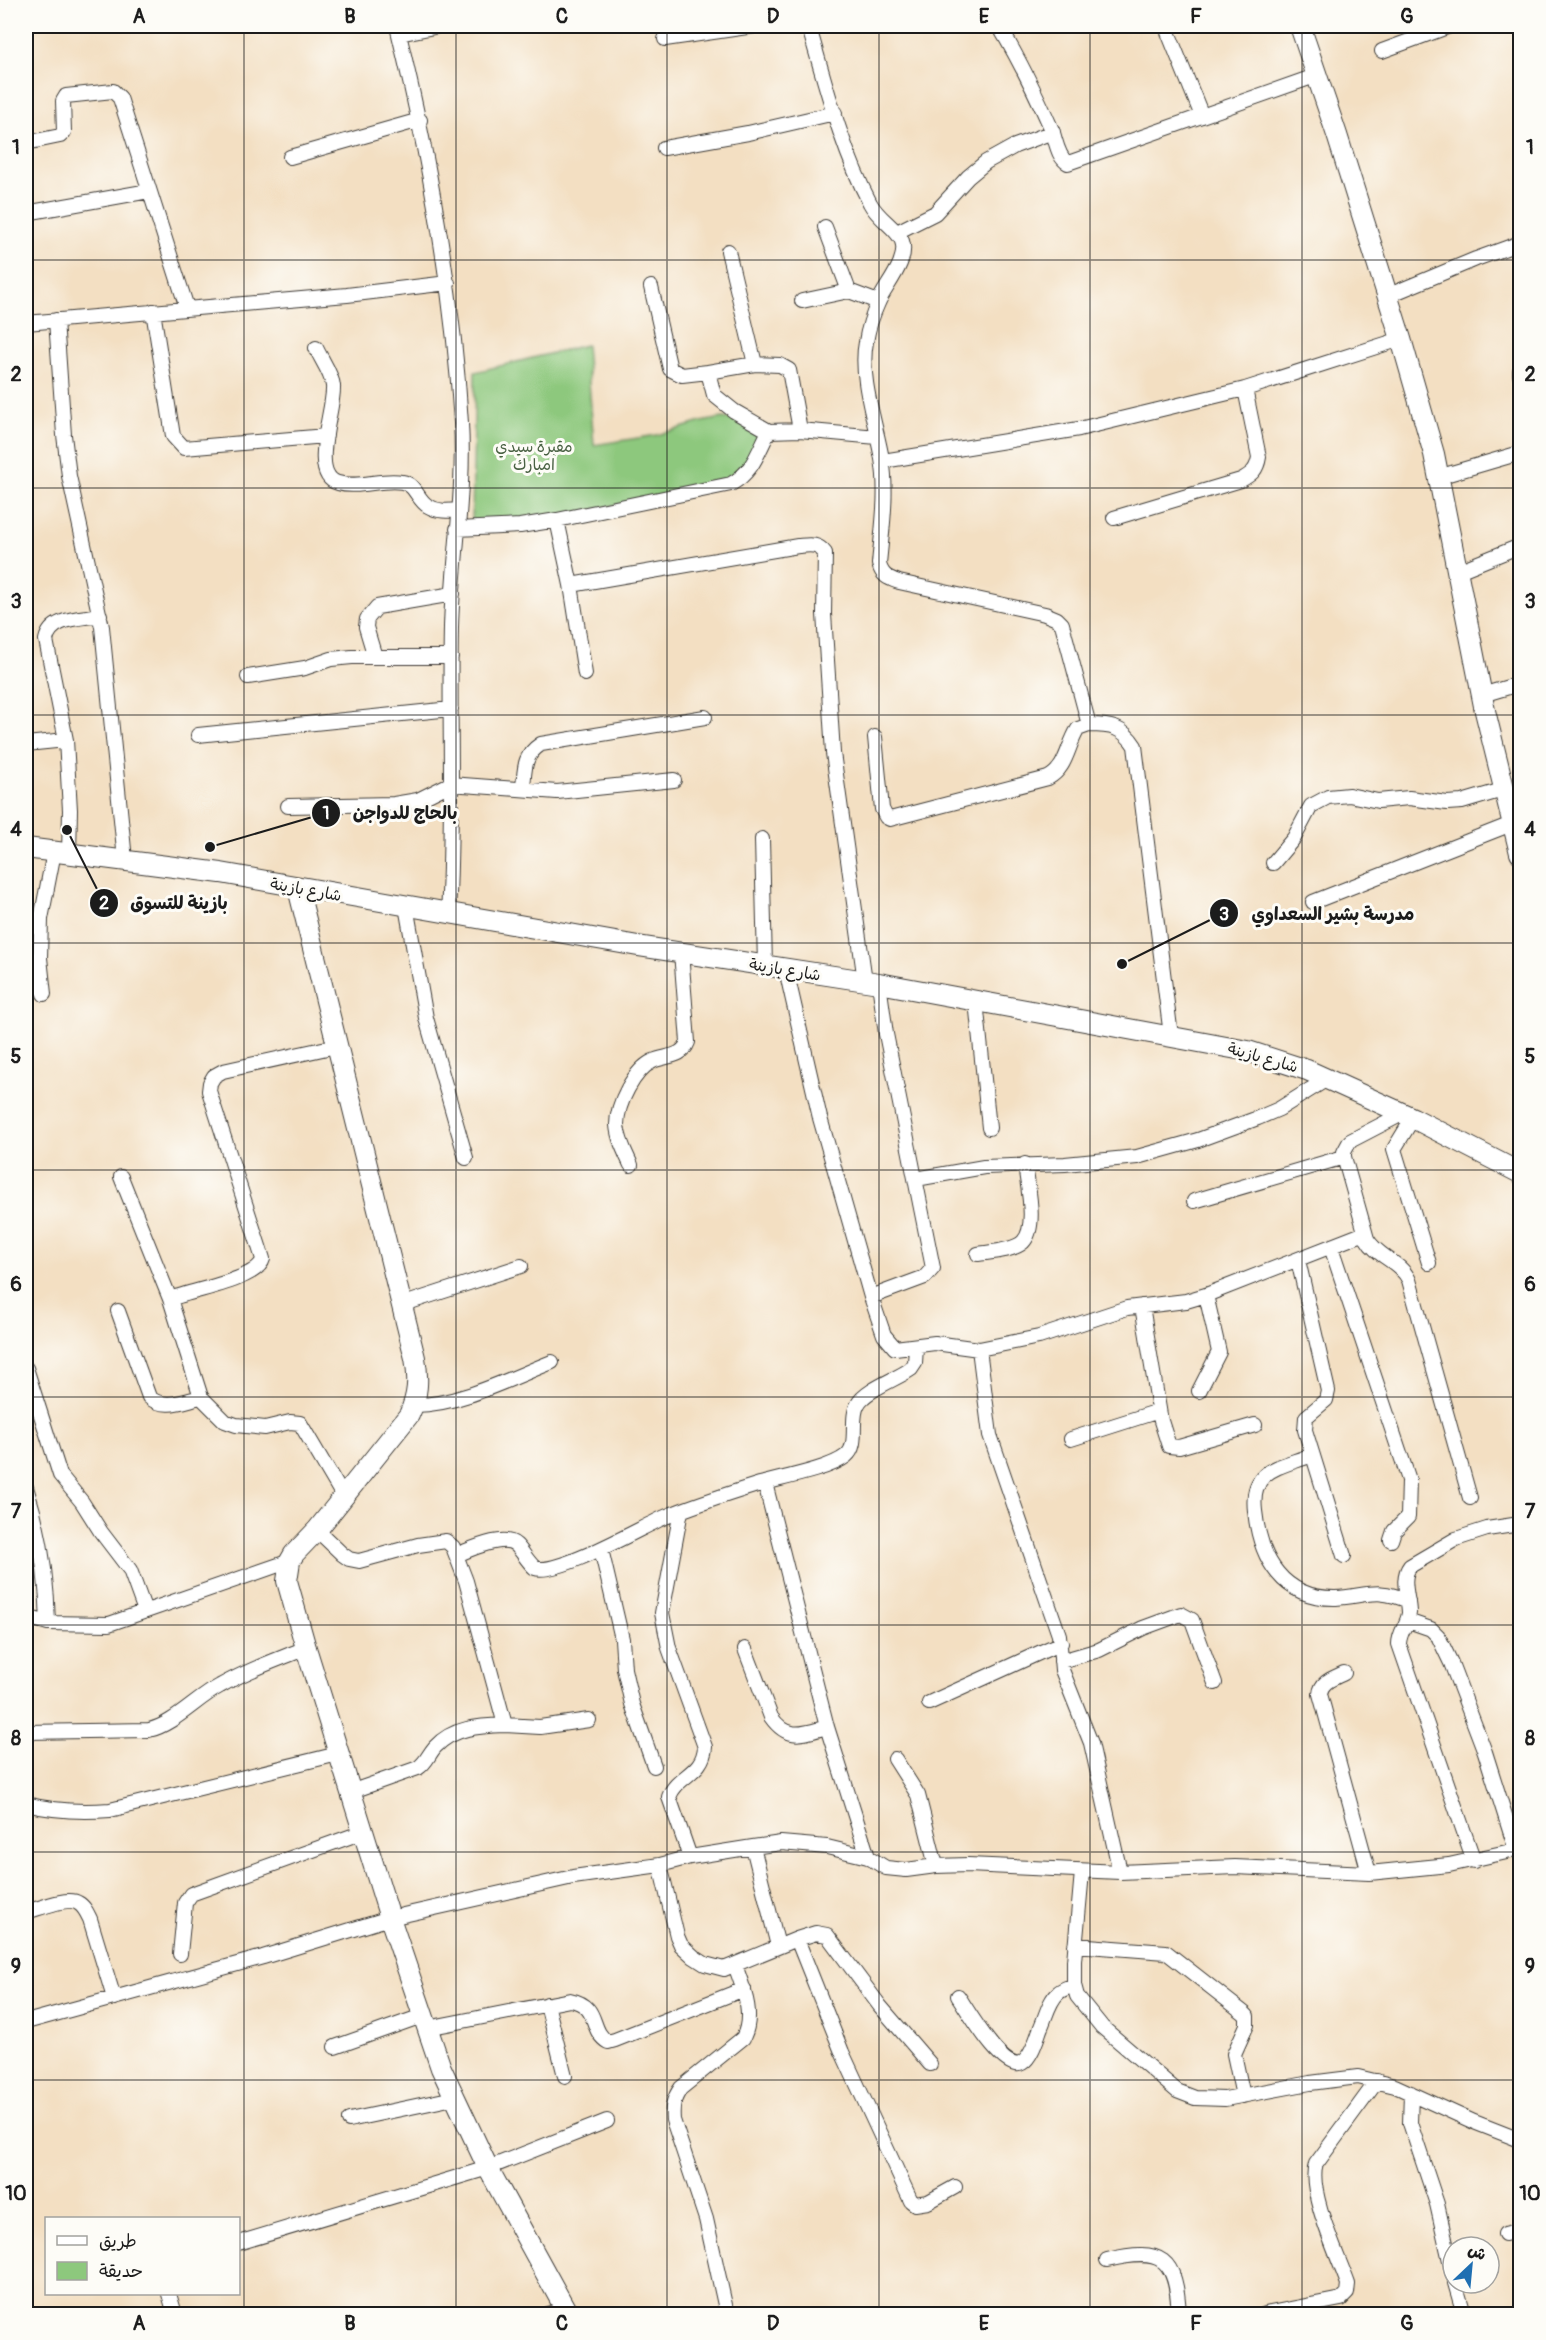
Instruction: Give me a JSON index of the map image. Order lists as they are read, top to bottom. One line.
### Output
{"streets":{"street":["شارع بازينة"]},"parks":["مقبرة سيدي امبارك"],"places":["بازينة للتسوق","بالحاج للدواجن","مدرسة بشير السعداوي"],"legend":["طريق","حديقة"],"north":"top right","grid":{"columns":["A","B","C","D","E","F","G"],"rows":["1","2","3","4","5","6","7","8","9","10"]}}
